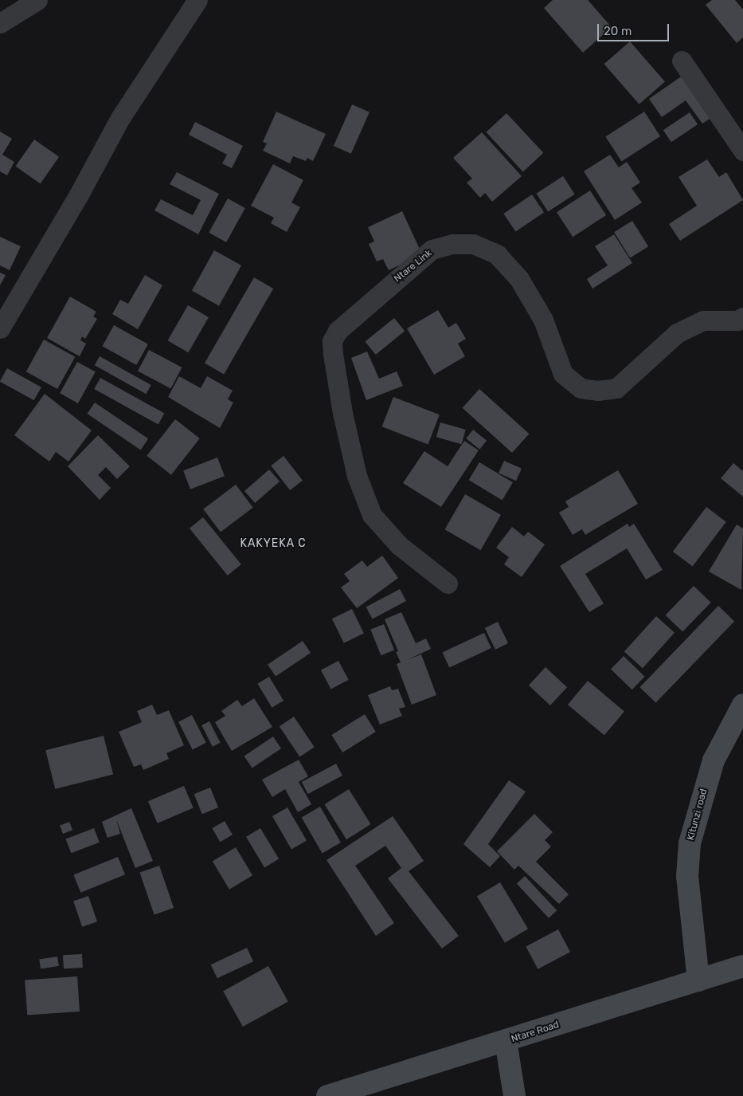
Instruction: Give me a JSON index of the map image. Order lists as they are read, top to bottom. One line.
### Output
{"streets":{"main road":["Kitunzi road","Ntare Road"],"street":["Ntare Link"]},"crossings":[["Kitunzi road","Ntare Road"]],"districts":["KAKYEKA C"],"scale_bar":"20 m"}
